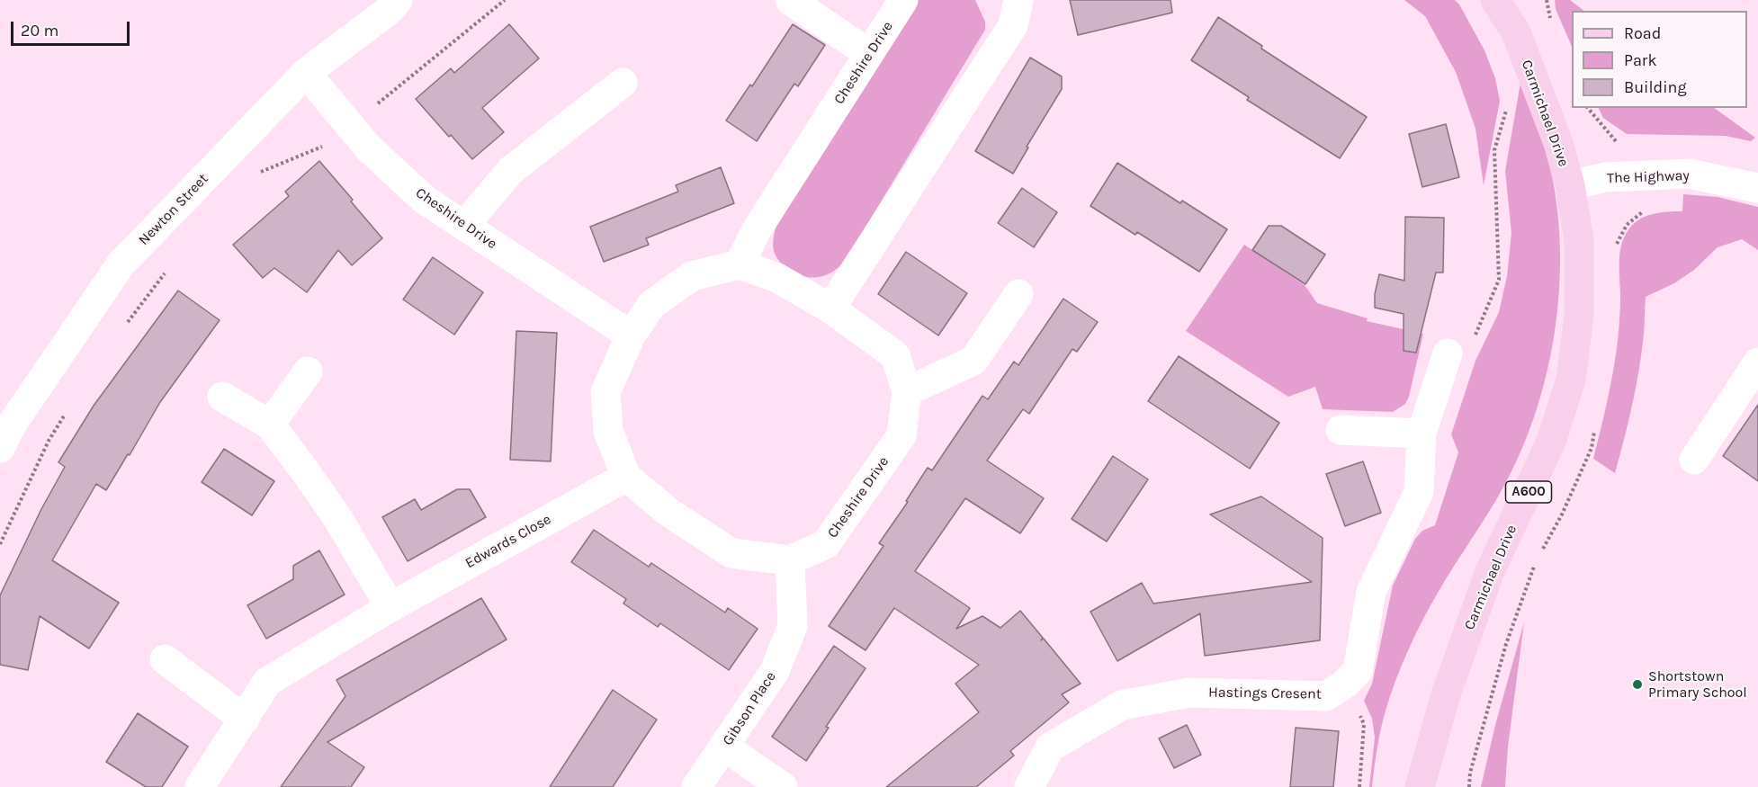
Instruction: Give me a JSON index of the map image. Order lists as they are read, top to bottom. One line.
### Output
{"streets":{"main road":["Carmichael Drive","A600"],"street":["Cheshire Drive","The Highway","Newton Street","Edwards Close","Hastings Cresent","Gibson Place"]},"crossings":[["Cheshire Drive","Newton Street"],["Cheshire Drive","Gibson Place"],["Carmichael Drive","The Highway"]],"places":["Shortstown Primary School"],"legend":["Road","Park","Building"],"scale_bar":"20 m"}
